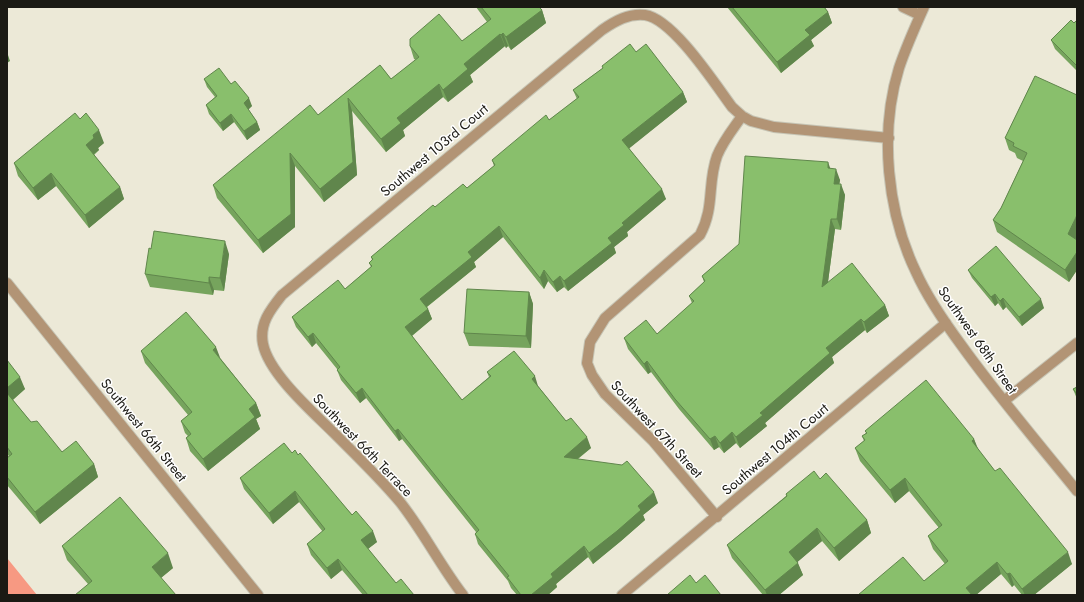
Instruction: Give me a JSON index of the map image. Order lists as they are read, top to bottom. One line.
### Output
{"streets":{"street":["Southwest 103rd Court","Southwest 68th Street","Southwest 67th Street","Southwest 66th Street","Southwest 66th Terrace","Southwest 104th Court"]},"crossings":[["Southwest 103rd Court","Southwest 67th Street"],["Southwest 103rd Court","Southwest 66th Terrace"],["Southwest 68th Street","Southwest 104th Court"],["Southwest 67th Street","Southwest 104th Court"]]}
